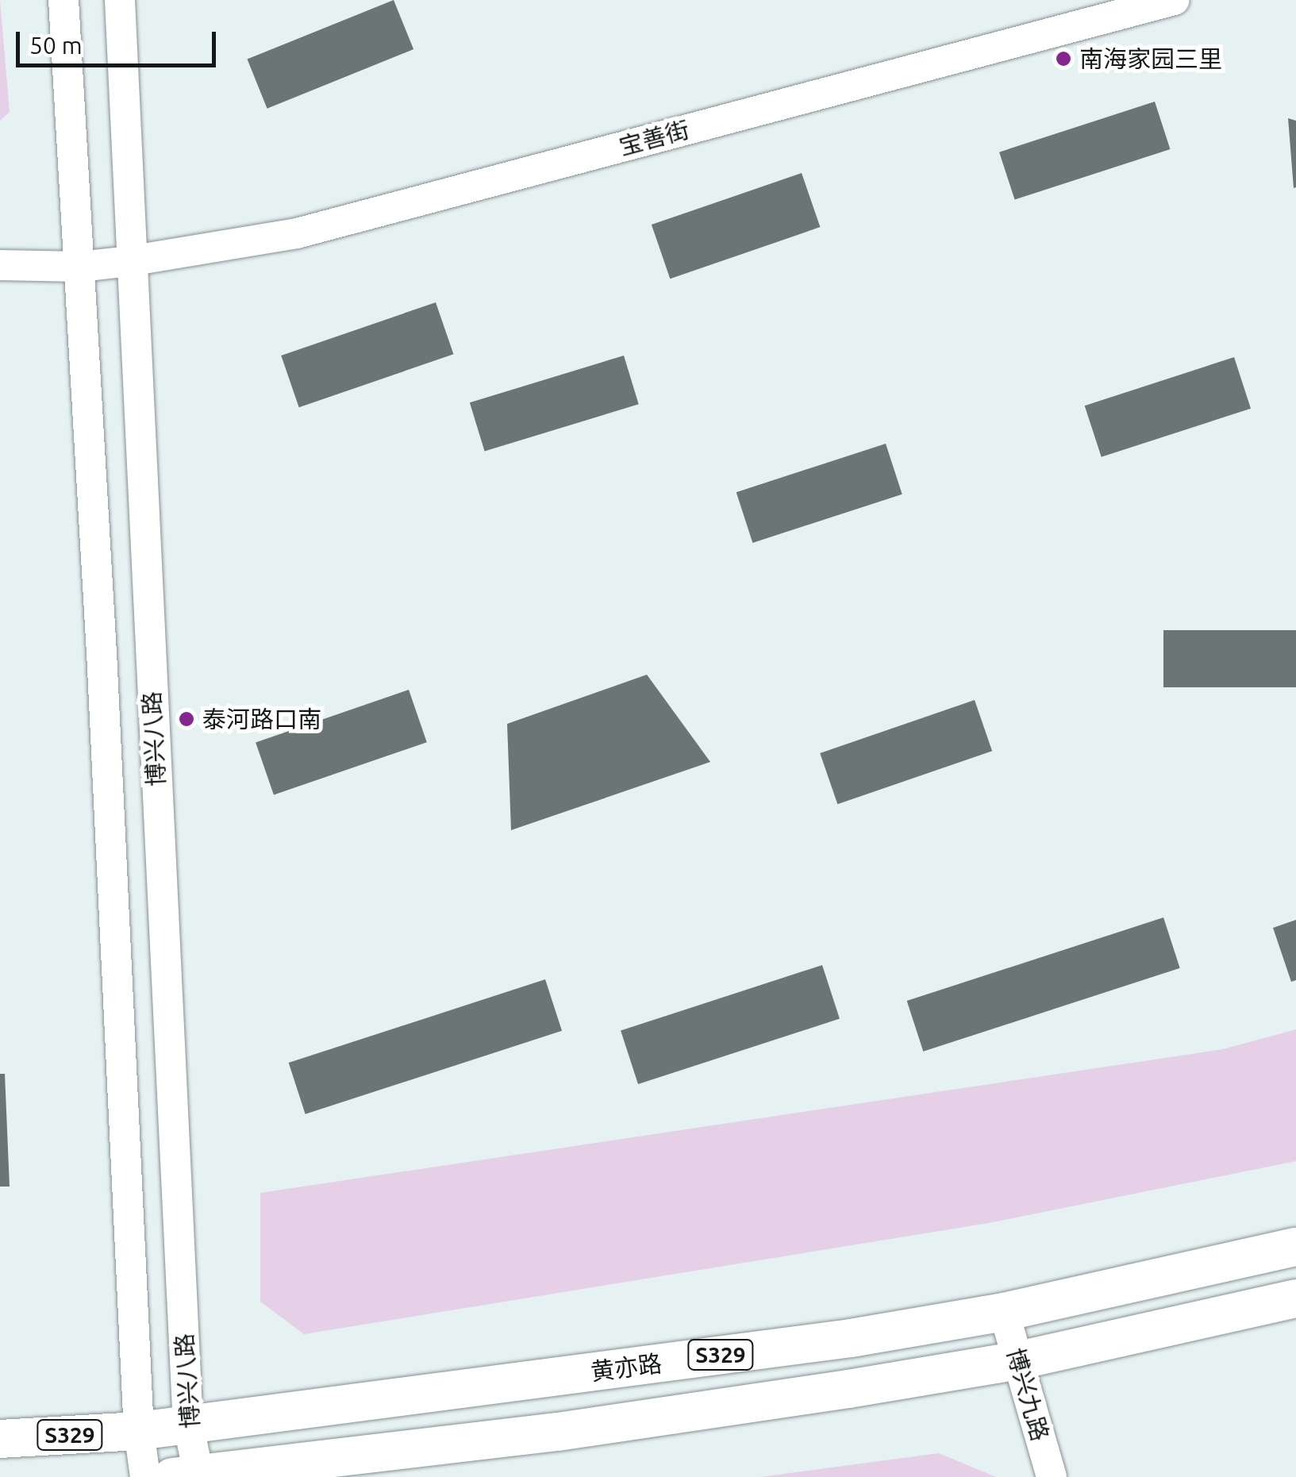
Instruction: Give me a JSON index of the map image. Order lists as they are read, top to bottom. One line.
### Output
{"streets":{"main road":["S329","黄亦路"],"street":["宝善街","博兴八路","博兴九路"]},"crossings":[["宝善街","博兴八路"],["博兴八路","S329"],["博兴八路","黄亦路"],["S329","黄亦路"],["S329","博兴九路"],["黄亦路","博兴九路"]],"places":["南海家园三里","泰河路口南"],"scale_bar":"50 m"}
